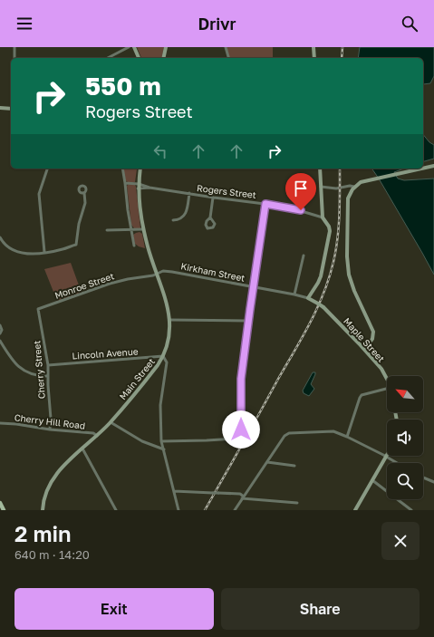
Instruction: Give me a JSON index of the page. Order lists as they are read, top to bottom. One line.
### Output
{"streets":{"street":["Rogers Street","Kirkham Street","Monroe Street","Maple Street","Lincoln Avenue","Cherry Street","Main Street","Cherry Hill Road"]},"crossings":[["Rogers Street","Main Street"],["Kirkham Street","Monroe Street"],["Kirkham Street","Maple Street"],["Kirkham Street","Main Street"],["Monroe Street","Cherry Street"],["Monroe Street","Main Street"],["Lincoln Avenue","Cherry Street"],["Lincoln Avenue","Main Street"],["Cherry Street","Cherry Hill Road"],["Main Street","Cherry Hill Road"]],"north":"top left","page":{"header":"Drivr","turn":["550 m","Rogers Street"],"heading":["2 min","640 m · 14:20"],"buttons":["Exit","Share"]}}
